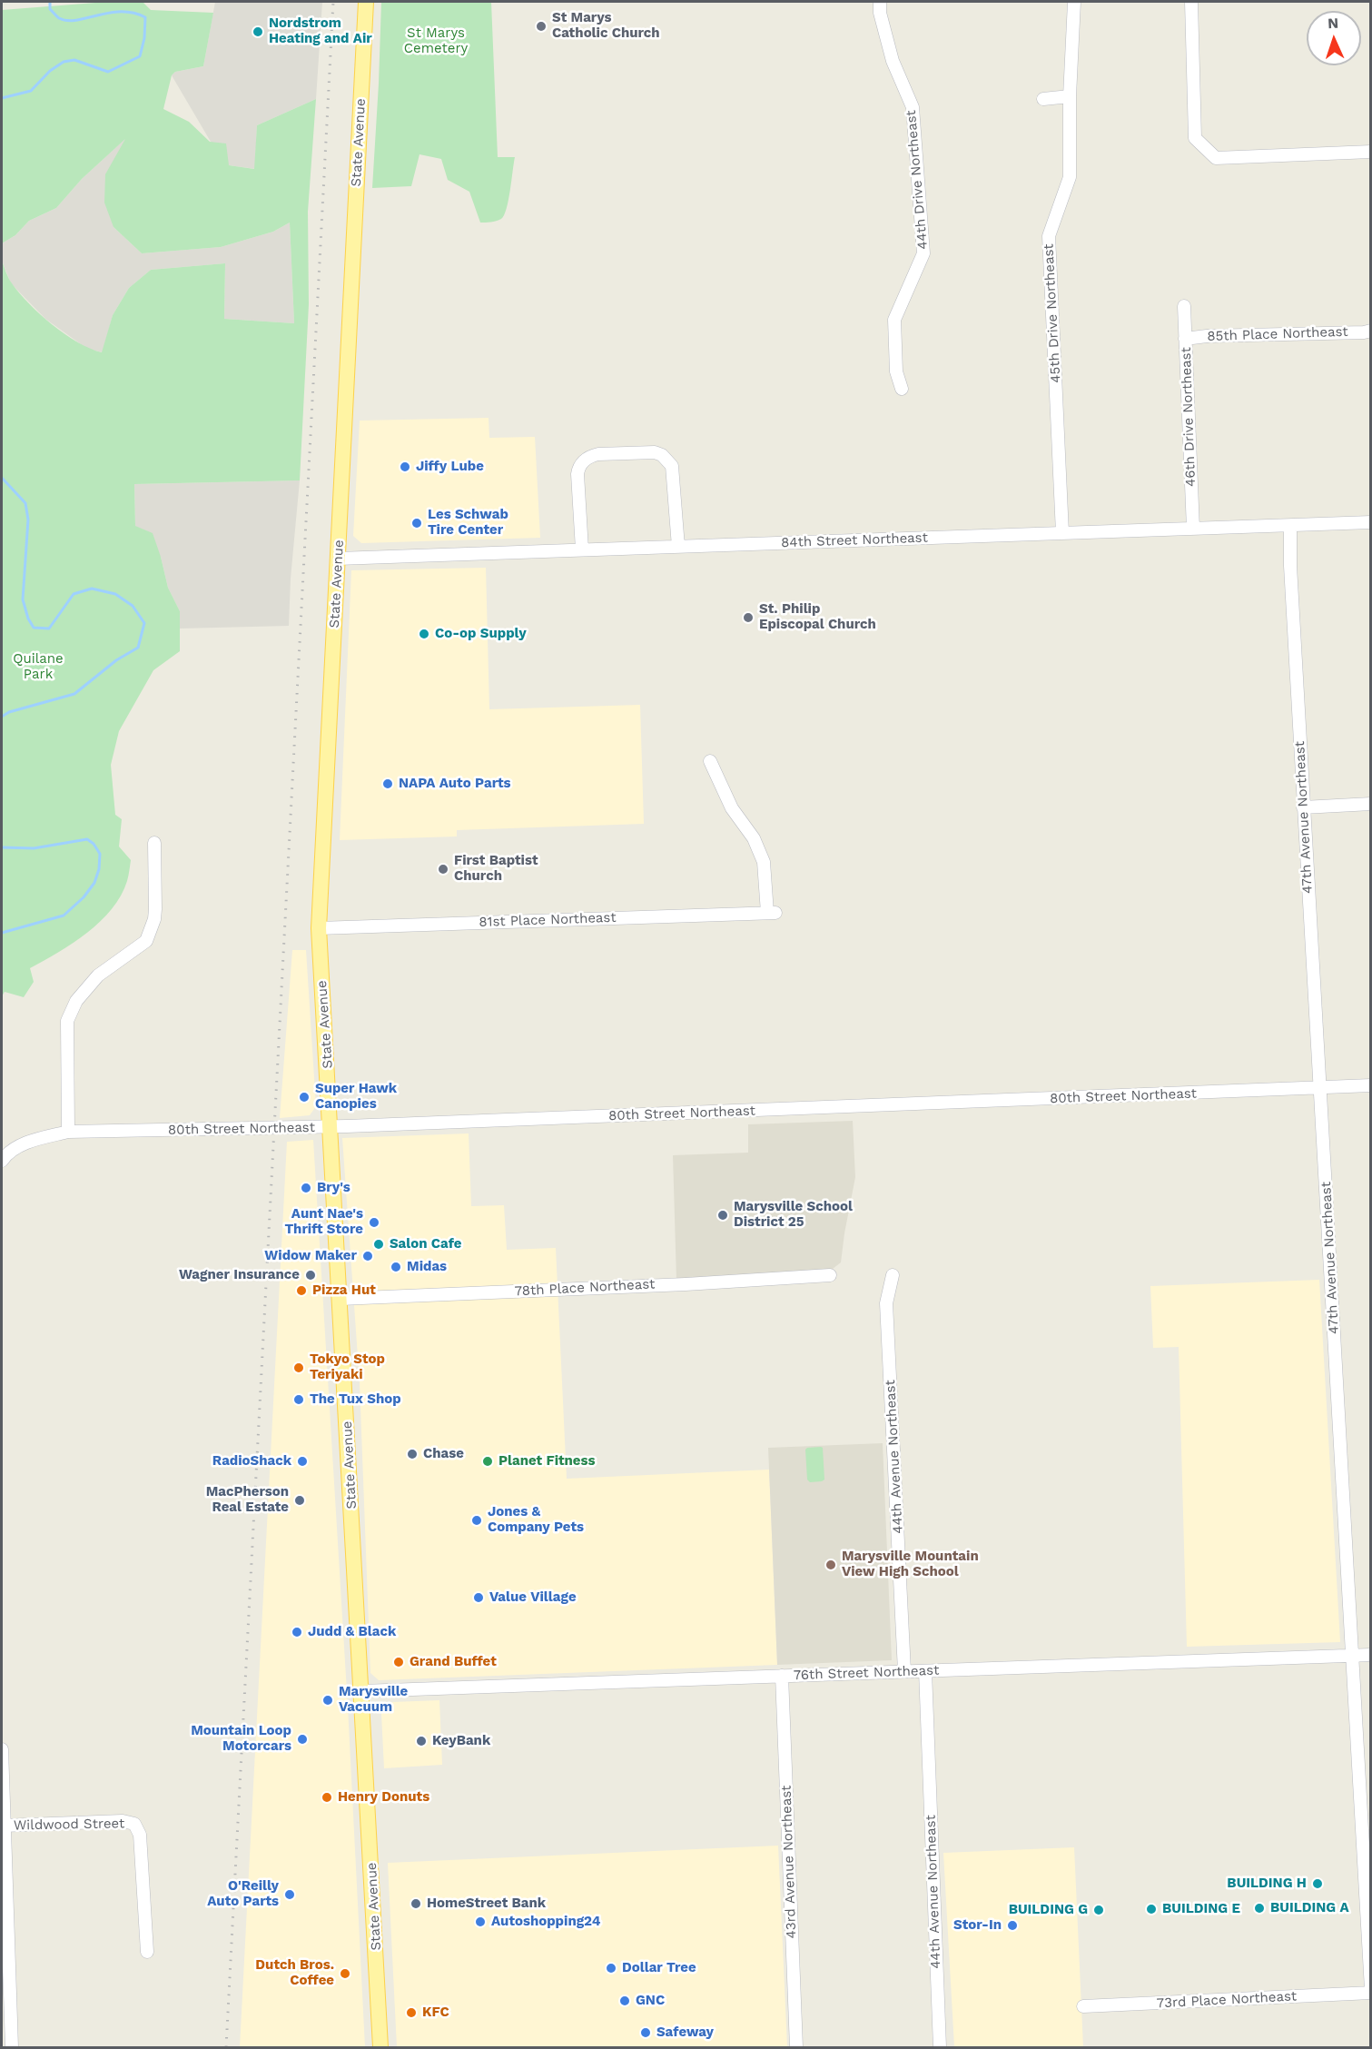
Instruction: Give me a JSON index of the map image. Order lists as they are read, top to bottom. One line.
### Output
{"streets":{"main road":["State Avenue"],"street":["44th Drive Northeast","45th Drive Northeast","85th Place Northeast","46th Drive Northeast","84th Street Northeast","47th Avenue Northeast","81st Place Northeast","80th Street Northeast","78th Place Northeast","44th Avenue Northeast","76th Street Northeast","Wildwood Street","43rd Avenue Northeast","73rd Place Northeast"]},"crossings":[["State Avenue","84th Street Northeast"],["State Avenue","81st Place Northeast"],["State Avenue","80th Street Northeast"],["State Avenue","78th Place Northeast"],["State Avenue","76th Street Northeast"],["45th Drive Northeast","84th Street Northeast"],["85th Place Northeast","46th Drive Northeast"],["46th Drive Northeast","84th Street Northeast"],["84th Street Northeast","47th Avenue Northeast"],["47th Avenue Northeast","80th Street Northeast"],["47th Avenue Northeast","76th Street Northeast"],["44th Avenue Northeast","76th Street Northeast"],["76th Street Northeast","43rd Avenue Northeast"]],"parks":["St Marys Cemetery","Quilane Park"],"places":["St Marys Catholic Church","Nordstrom Heating and Air","Jiffy Lube","Les Schwab Tire Center","St. Philip Episcopal Church","Co-op Supply","NAPA Auto Parts","First Baptist Church","Super Hawk Canopies","Bry's","Marysville School District 25","Aunt Nae's Thrift Store","Salon Cafe","Widow Maker","Midas","Wagner Insurance","Pizza Hut","Tokyo Stop Teriyaki","The Tux Shop","Chase","RadioShack","Planet Fitness","MacPherson Real Estate","Jones & Company Pets","Marysville Mountain View High School","Value Village","Judd & Black","Grand Buffet","Marysville Vacuum","Mountain Loop Motorcars","KeyBank","Henry Donuts","BUILDING H","O'Reilly Auto Parts","HomeStreet Bank","BUILDING A","BUILDING E","BUILDING G","Autoshopping24","Stor-In","Dollar Tree","Dutch Bros. Coffee","GNC","KFC","Safeway"],"north":"top"}
